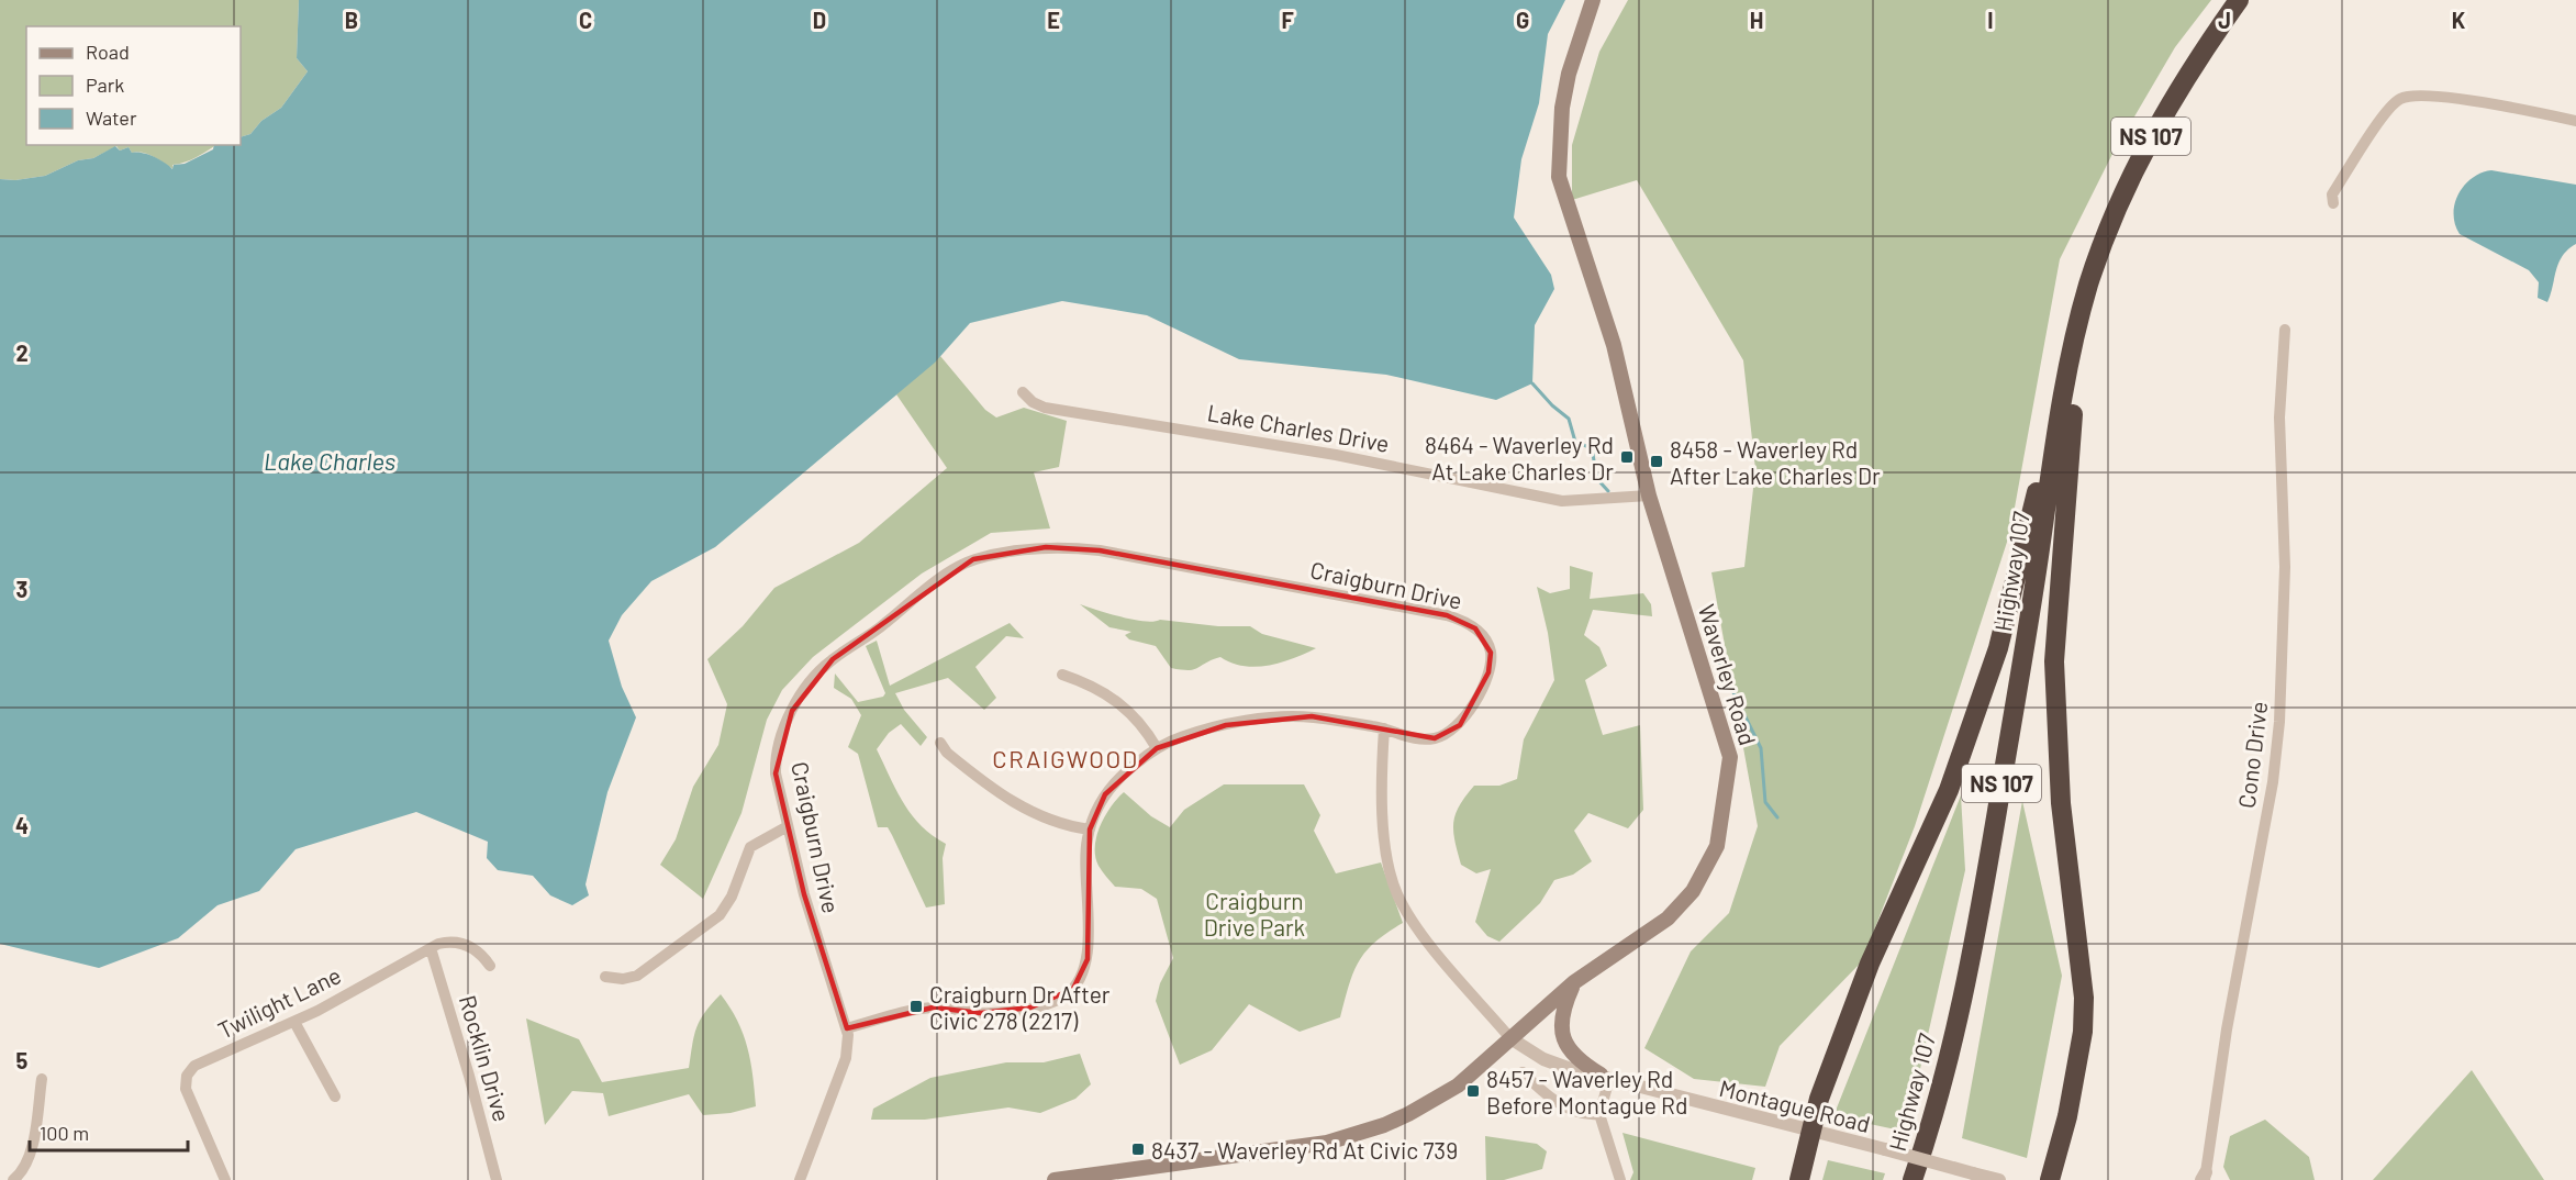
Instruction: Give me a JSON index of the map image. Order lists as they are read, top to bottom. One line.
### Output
{"streets":{"highway":["NS 107","Highway 107"],"main road":["Waverley Road"],"street":["Lake Charles Drive","Craigburn Drive","Cono Drive","Twilight Lane","Rocklin Drive","Montague Road"]},"crossings":[["Lake Charles Drive","Waverley Road"],["Waverley Road","Montague Road"],["Twilight Lane","Rocklin Drive"]],"districts":["CRAIGWOOD"],"water":["Lake Charles"],"parks":["Craigburn Drive Park"],"places":{"transit":["8464 - Waverley Rd At Lake Charles Dr","8458 - Waverley Rd After Lake Charles Dr","Craigburn Dr After Civic 278 (2217)","8457 - Waverley Rd Before Montague Rd","8437 - Waverley Rd At Civic 739"]},"legend":["Road","Park","Water"],"scale_bar":"100 m","grid":{"columns":["B","C","D","E","F","G","H","I","J","K"],"rows":["2","3","4","5"]}}
